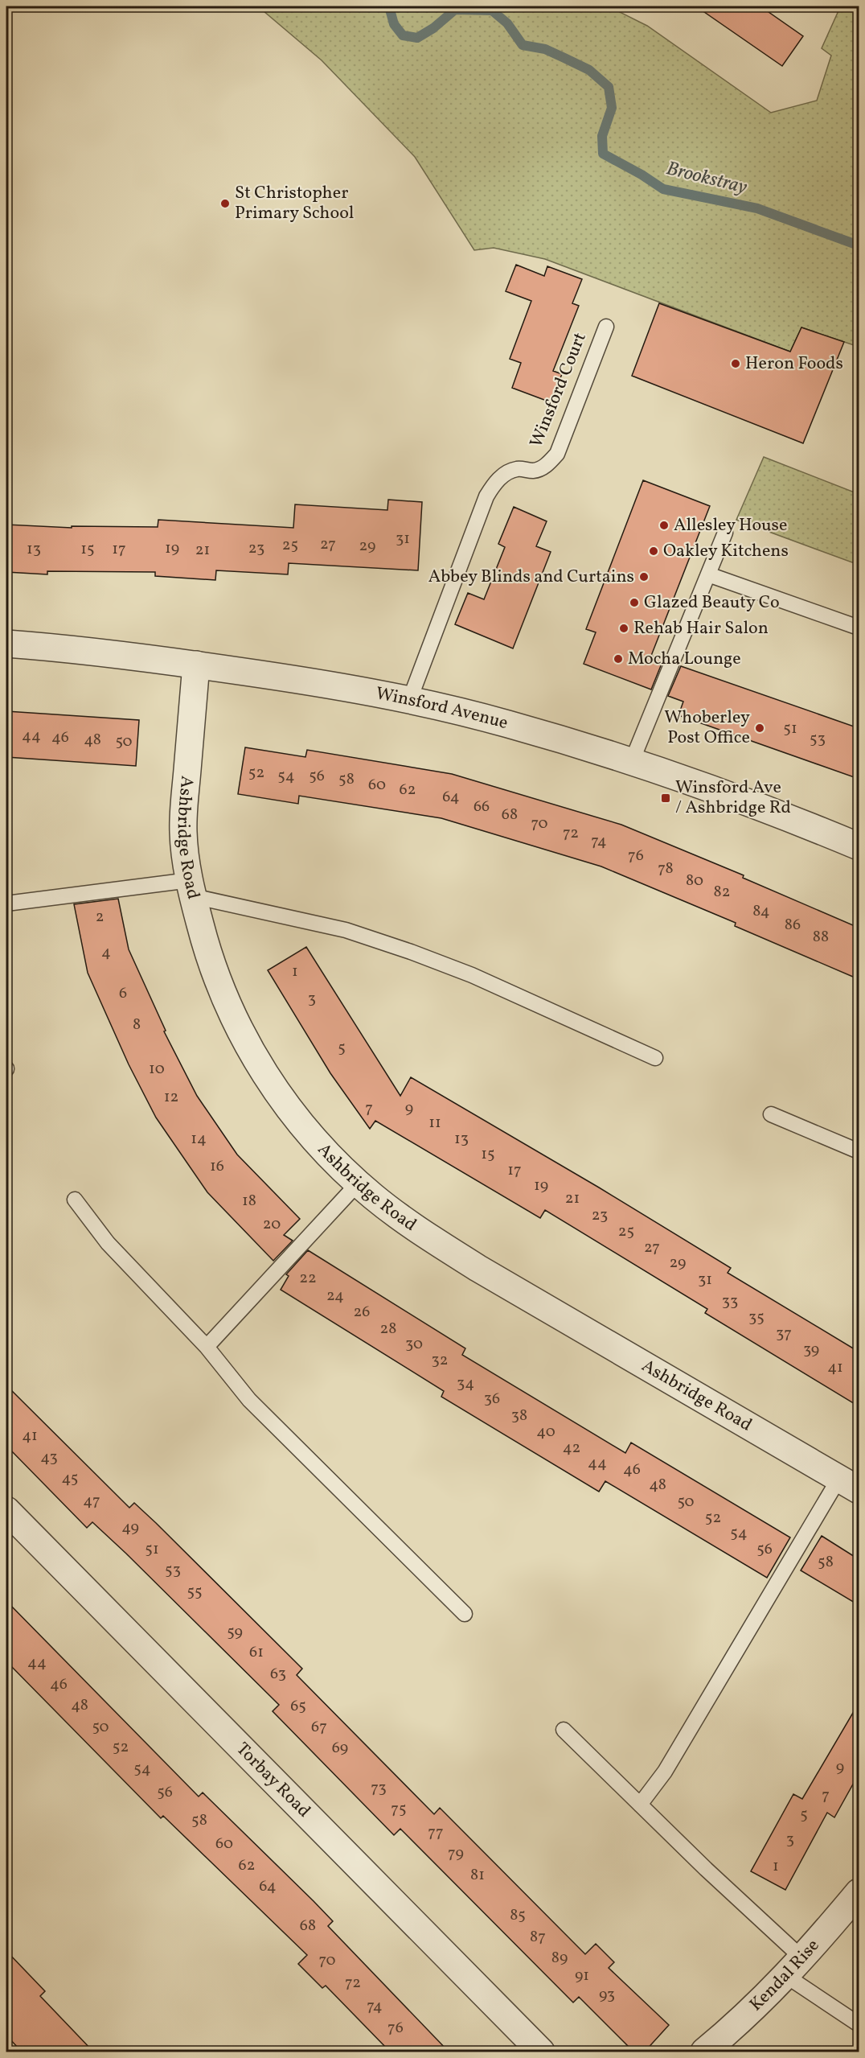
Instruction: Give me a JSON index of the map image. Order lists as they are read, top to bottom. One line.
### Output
{"streets":{"street":["Winsford Avenue","Ashbridge Road","Torbay Road","Kendal Rise"],"lane":["Winsford Court"]},"crossings":[["Winsford Court","Winsford Avenue"],["Winsford Avenue","Ashbridge Road"]],"water":["Brookstray"],"places":{"other":["St Christopher Primary School","Heron Foods","Allesley House","Oakley Kitchens","Abbey Blinds and Curtains","Glazed Beauty Co","Rehab Hair Salon","Mocha Lounge","Whoberley Post Office"],"transit":["Winsford Ave / Ashbridge Rd"]},"house_numbers":["31","27","25","29","19","23","13","15","17","21","51","44","46","53","48","50","52","54","56","58","60","62","64","66","68","70","72","74","76","78","80","82","84","2","86","88","4","1","6","3","8","5","10","12","7","9","11","14","13","15","16","17","19","21","18","23","20","25","27","29","22","31","24","33","26","35","28","37","30","39","32","41","34","36","38","40","41","42","43","44","46","45","48","47","50","52","49","54","51","56","58","53","55","59","61","44","63","46","48","65","50","67","52","69","9","54","73","56","7","75","5","58","77","3","60","79","62","1","81","64","85","68","87","89","70","91","72","93","74","76"]}
